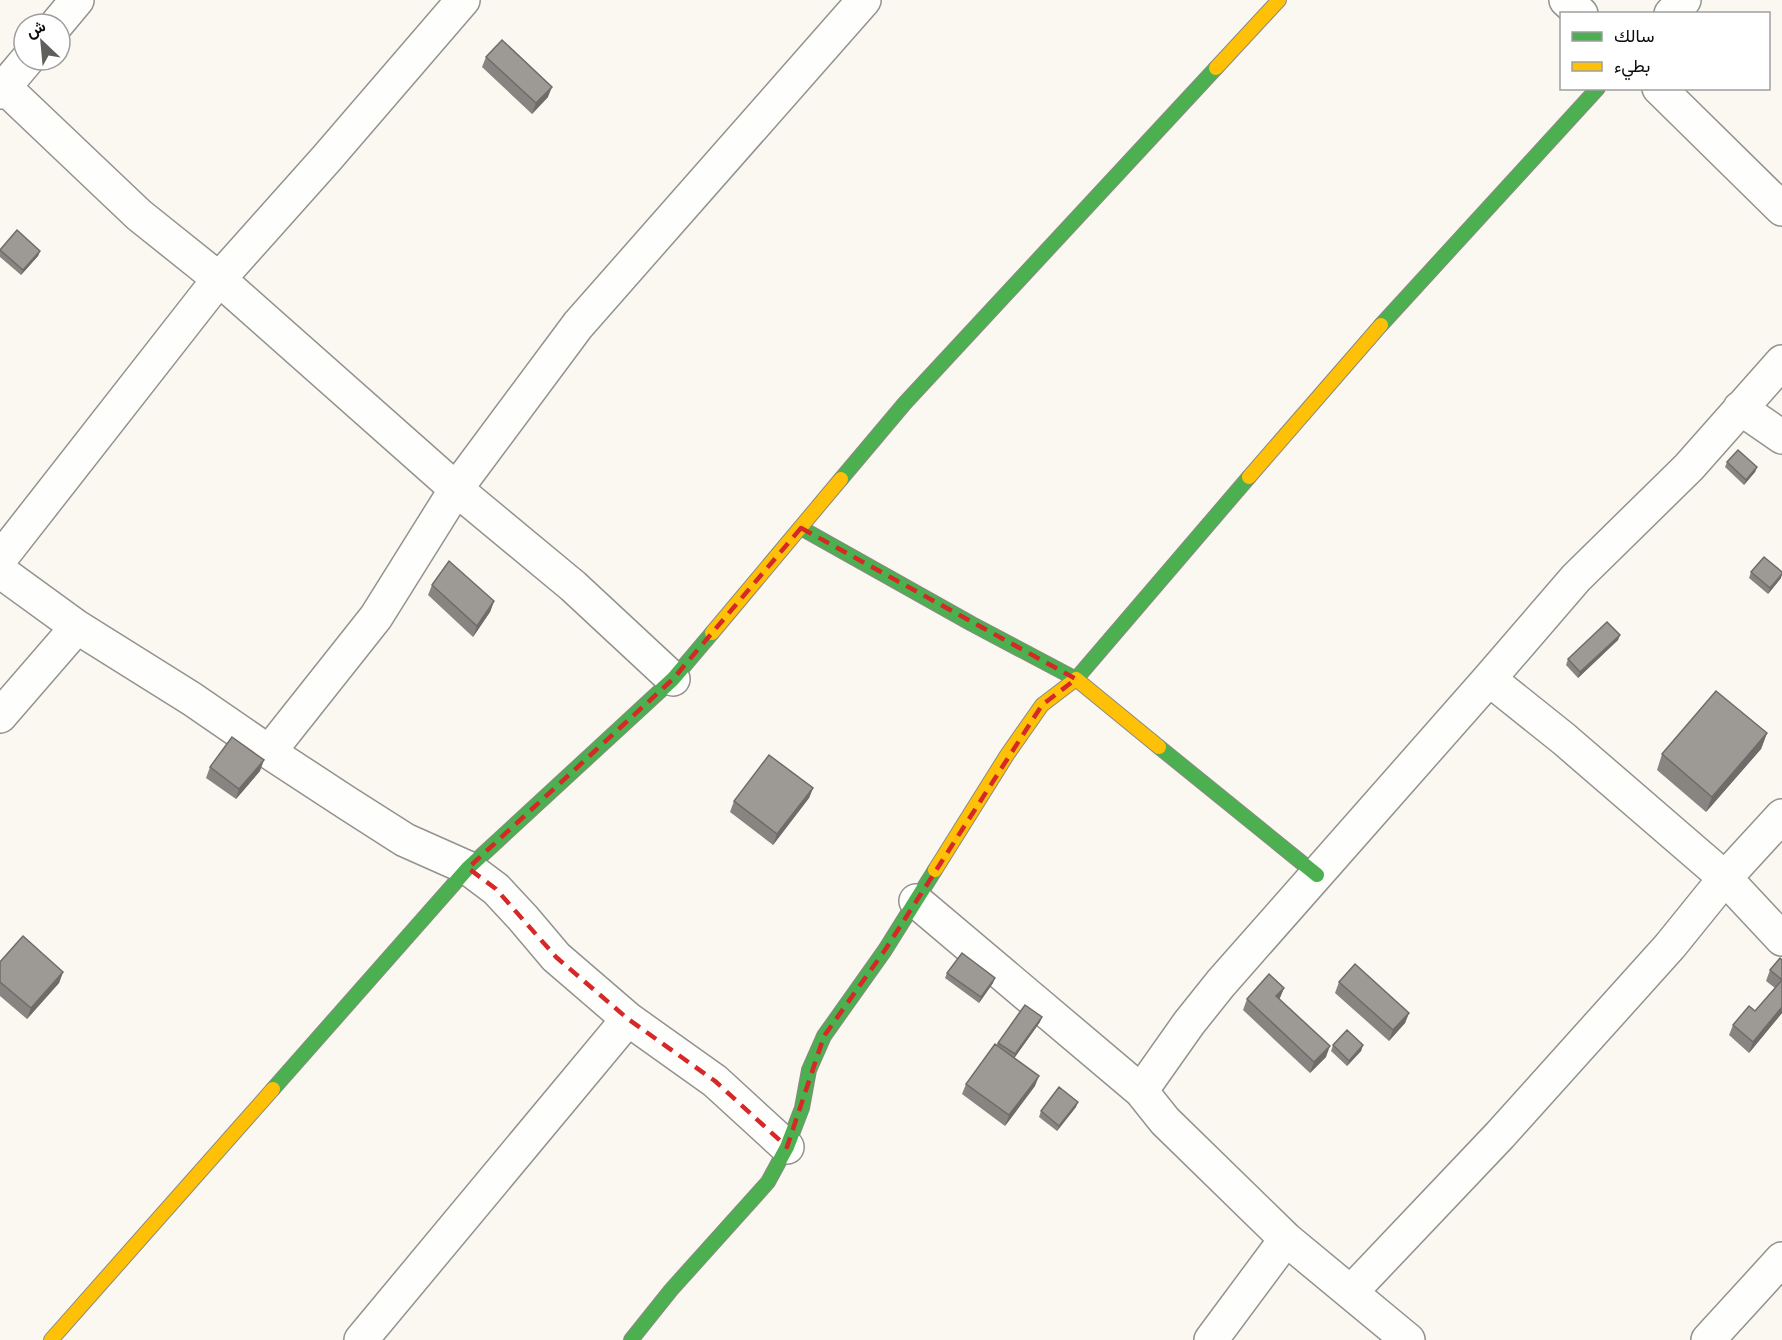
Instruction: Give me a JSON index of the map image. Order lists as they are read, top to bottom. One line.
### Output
{"legend":["سالك","بطيء"],"north":"top left"}
